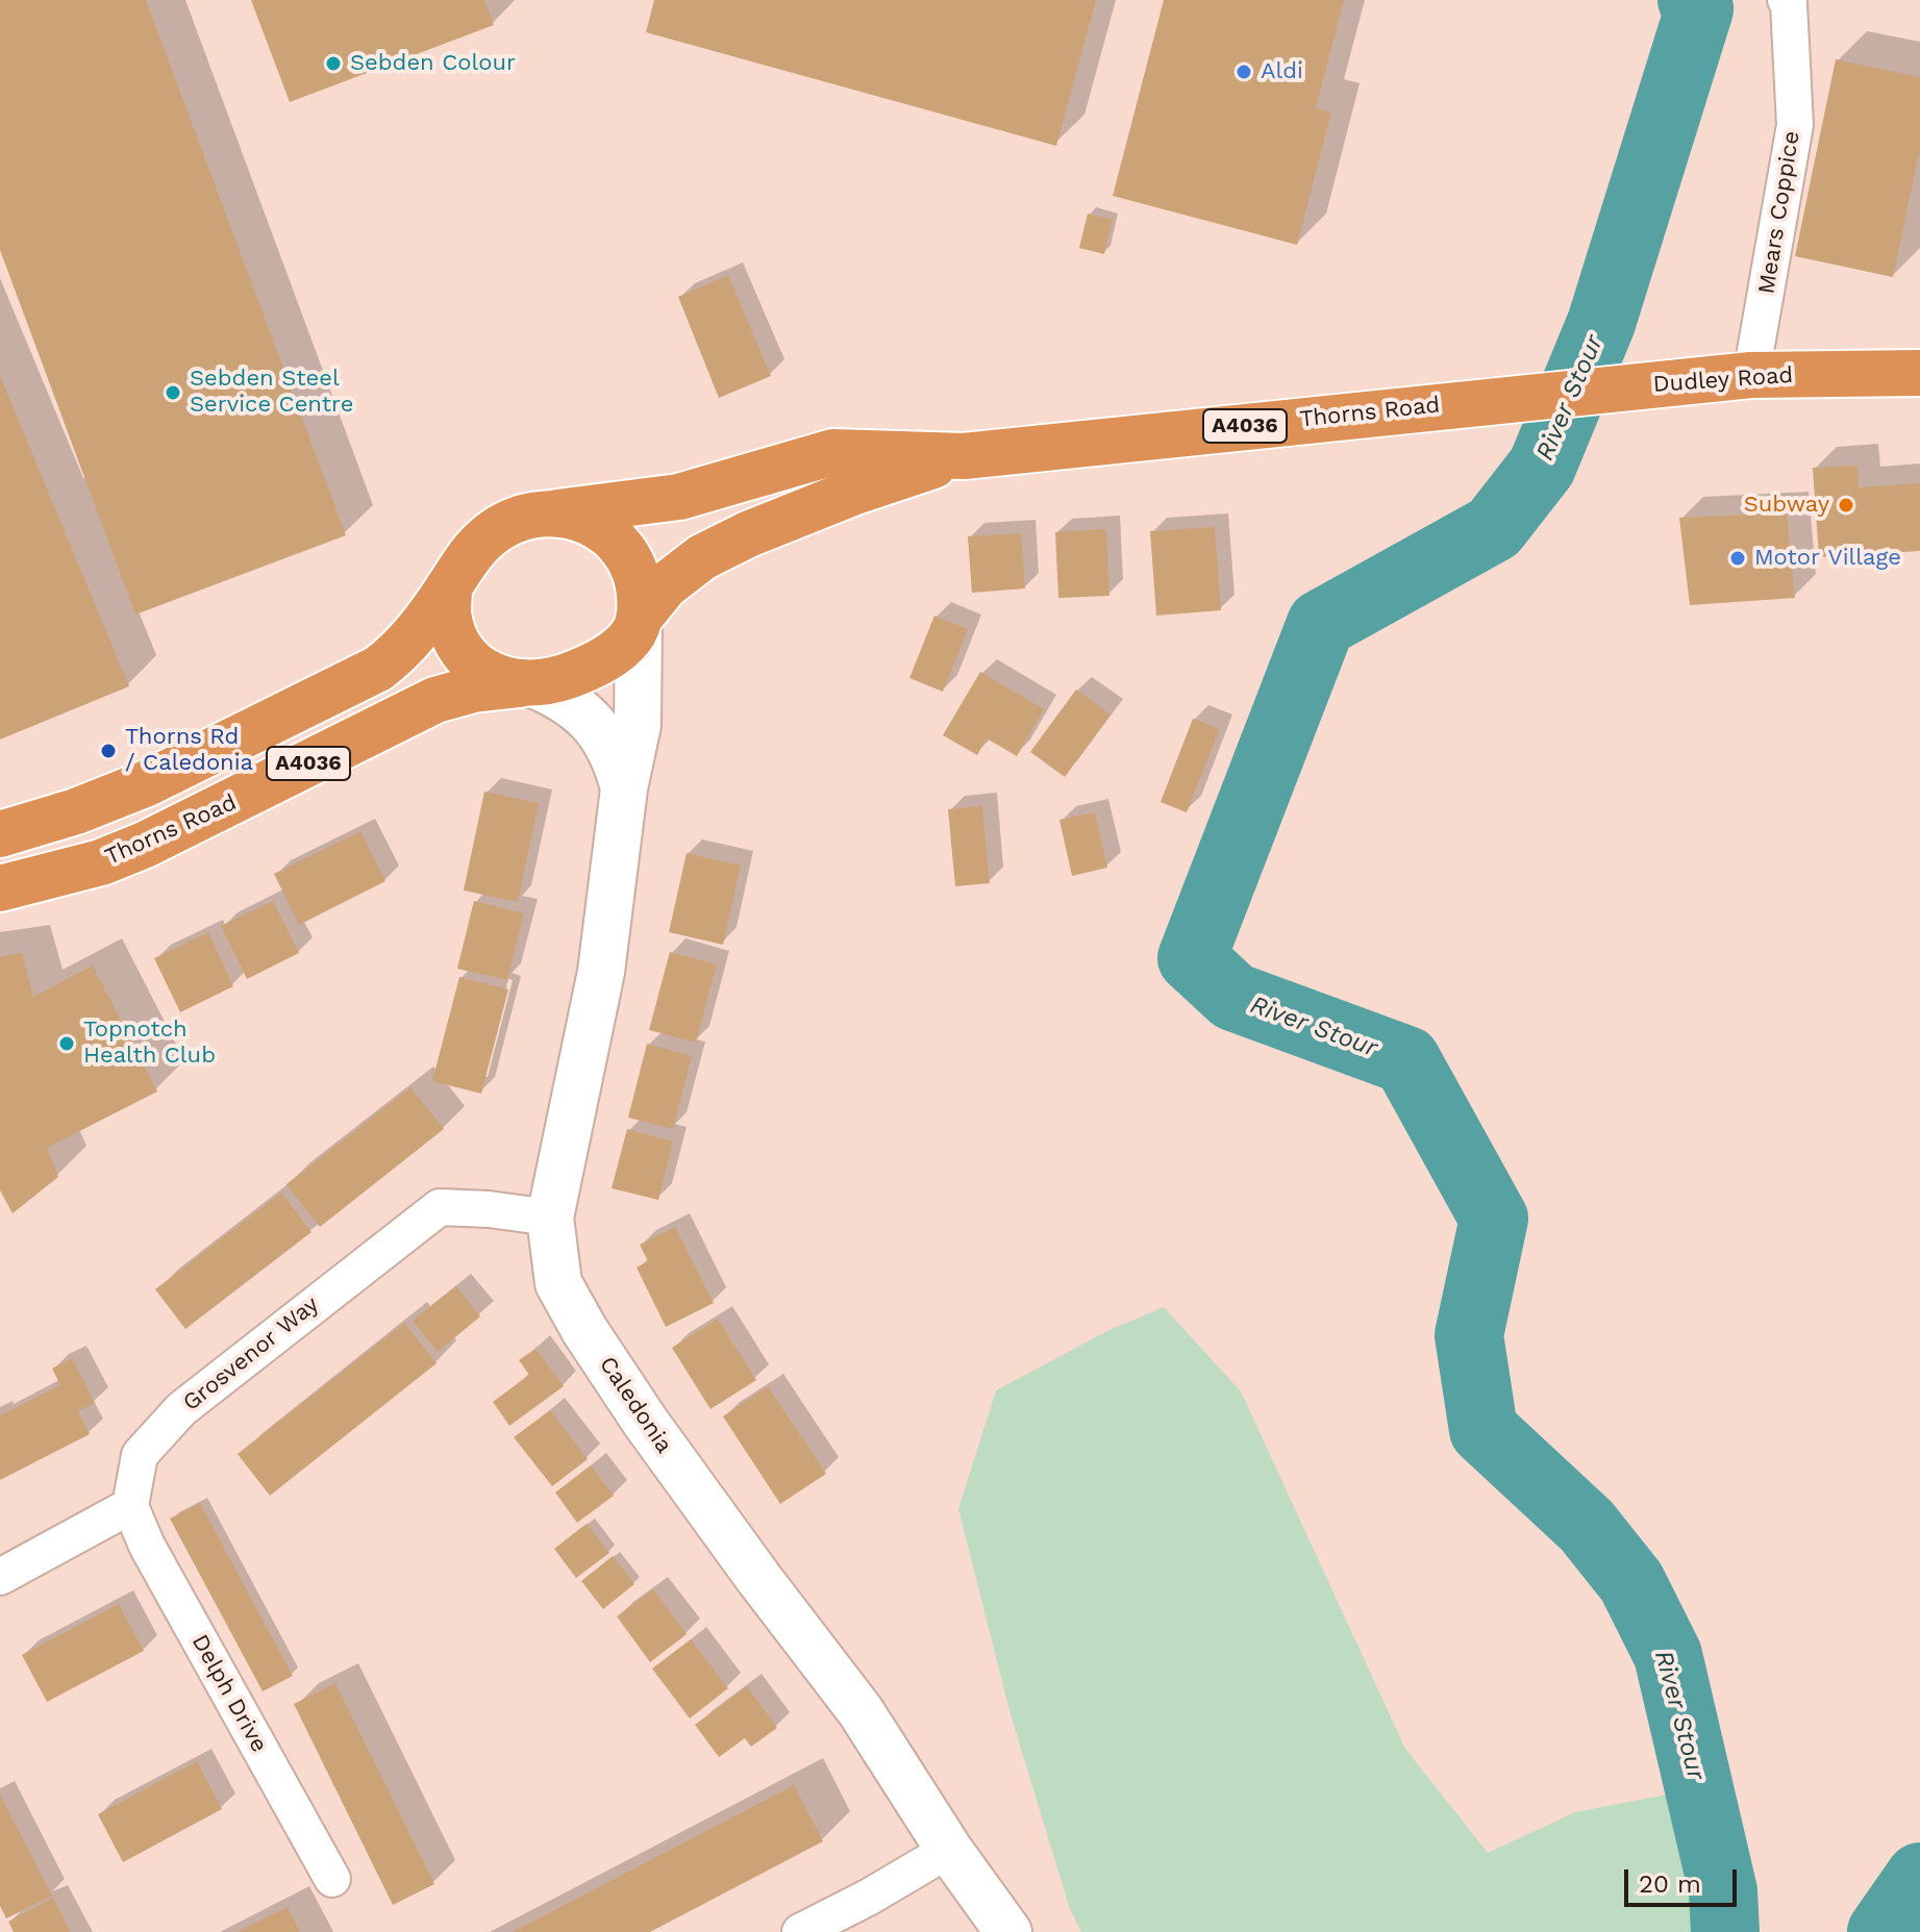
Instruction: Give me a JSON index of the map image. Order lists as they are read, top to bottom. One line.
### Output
{"streets":{"highway":["Dudley Road","Thorns Road","A4036"],"street":["Mears Coppice","Grosvenor Way","Caledonia","Delph Drive"]},"crossings":[["Mears Coppice","Dudley Road"],["Dudley Road","Thorns Road"],["Thorns Road","A4036"],["Thorns Road","Caledonia"],["A4036","Caledonia"],["Grosvenor Way","Caledonia"],["Grosvenor Way","Delph Drive"]],"water":["River Stour"],"places":["Sebden Colour","Aldi","Sebden Steel Service Centre","Subway","Motor Village","Thorns Rd / Caledonia","Topnotch Health Club"],"scale_bar":"20 m"}
